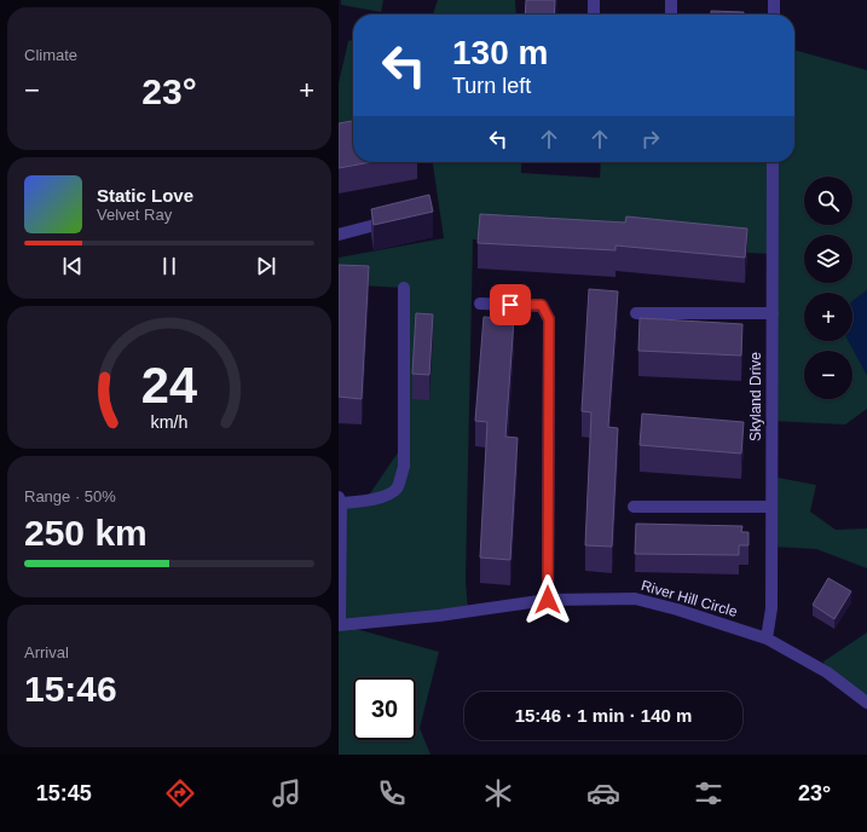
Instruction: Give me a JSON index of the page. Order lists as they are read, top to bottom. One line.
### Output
{"streets":{"street":["Skyland Drive","River Hill Circle"]},"crossings":[["Skyland Drive","River Hill Circle"]],"page":{"tile":["Climate",["Range · 50%","250 km"],["Arrival","15:46"]],"turn":["130 m","Turn left"],"heat":["−","23°","+"],"song":["Static Love","Velvet Ray"],"map_buttons":["+","−"],"limit":"30","trip":"15:46 · 1 min · 140 m","tabs":["15:45","23°"],"gauge":["24","km/h"]}}
